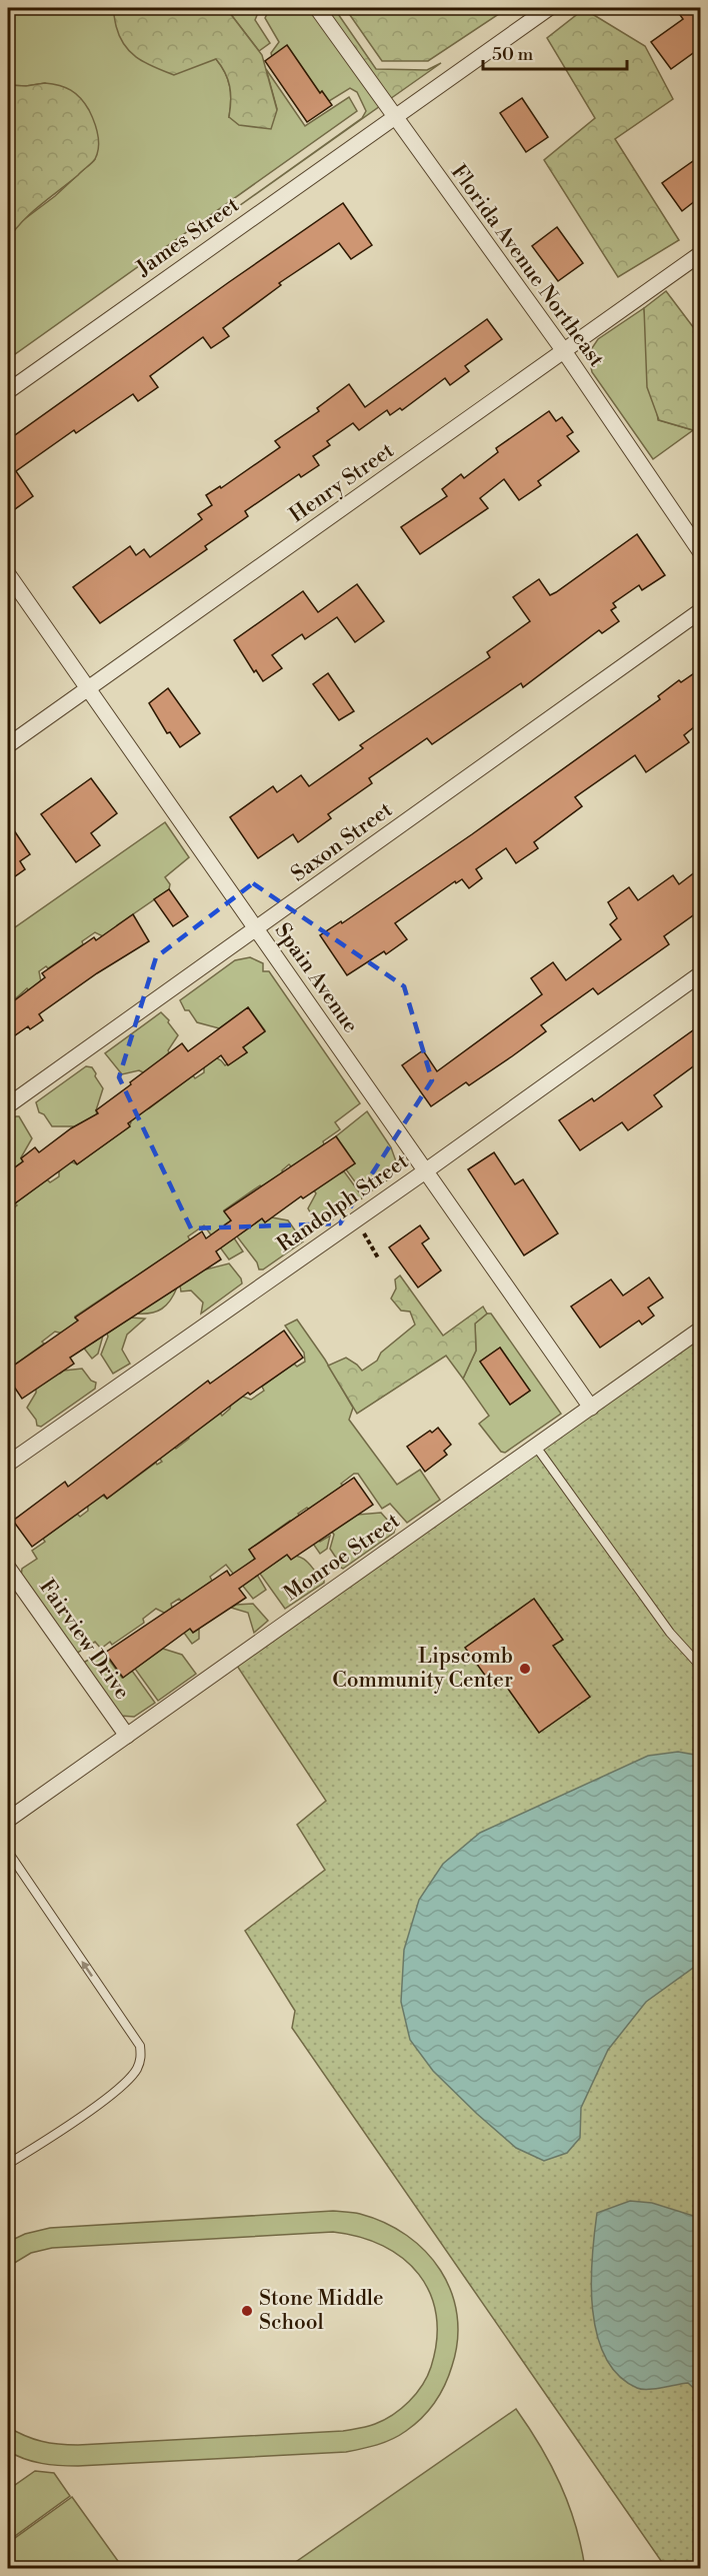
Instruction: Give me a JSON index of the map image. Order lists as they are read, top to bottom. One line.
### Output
{"streets":{"street":["James Street","Florida Avenue Northeast","Henry Street","Saxon Street","Spain Avenue","Randolph Street","Monroe Street","Fairview Drive"]},"crossings":[["James Street","Florida Avenue Northeast"],["Florida Avenue Northeast","Henry Street"],["Henry Street","Spain Avenue"],["Saxon Street","Spain Avenue"],["Spain Avenue","Randolph Street"],["Spain Avenue","Monroe Street"],["Monroe Street","Fairview Drive"]],"places":["Lipscomb Community Center","Stone Middle School"],"scale_bar":"50 m"}
